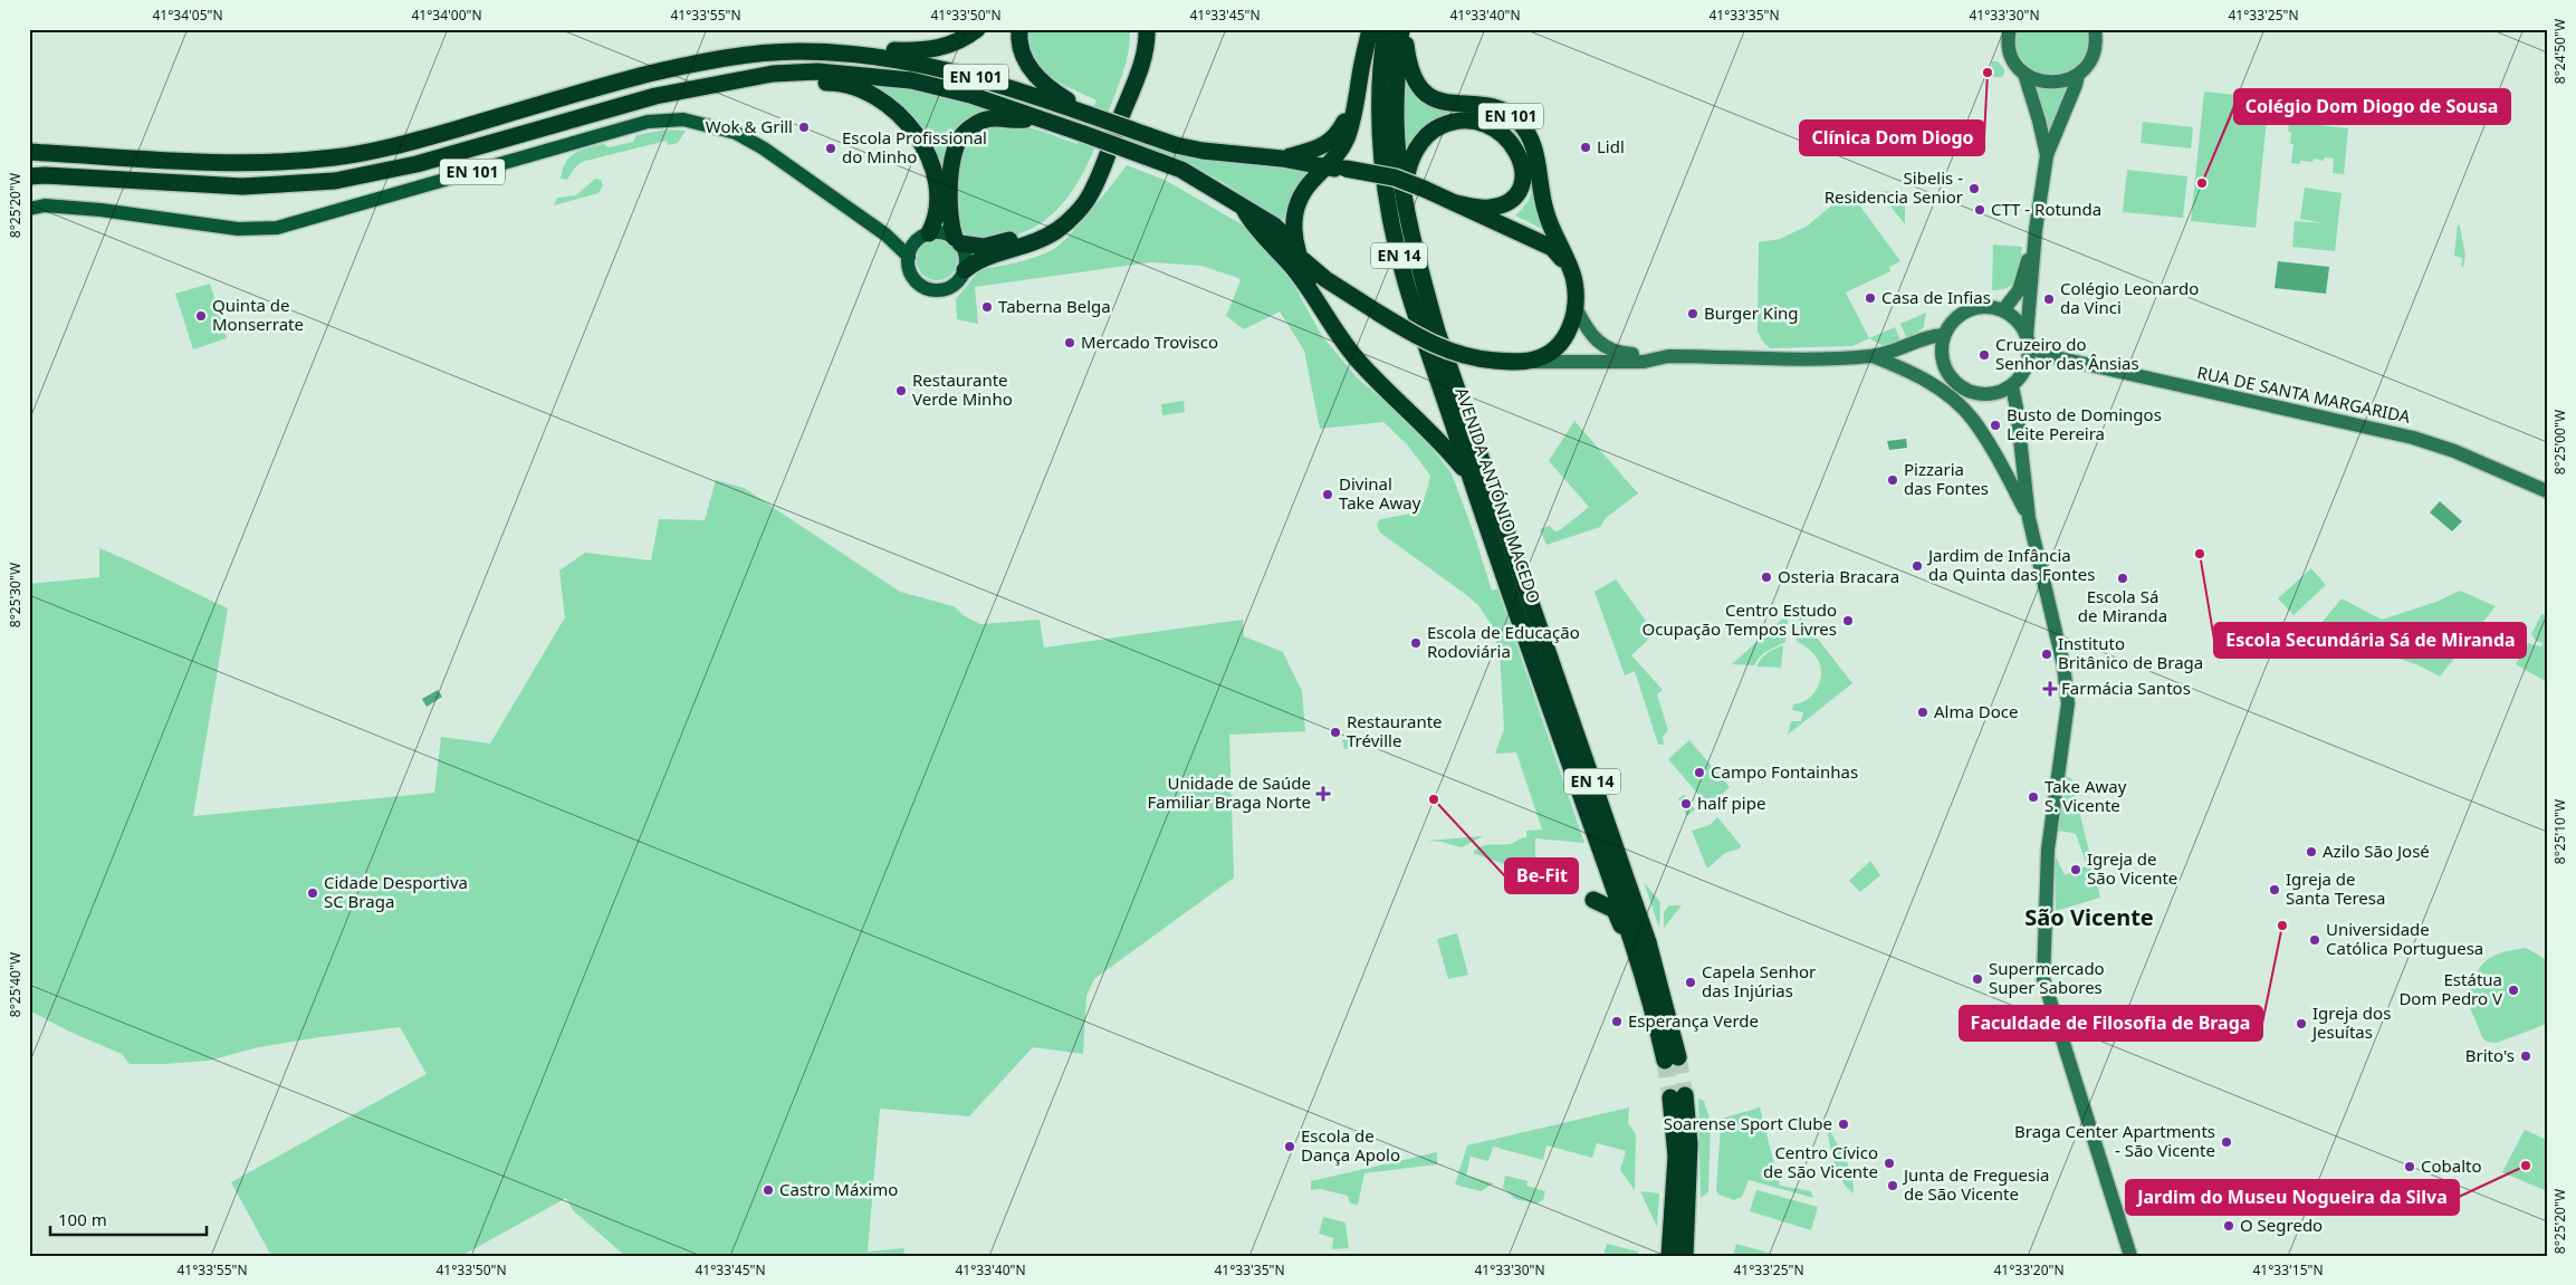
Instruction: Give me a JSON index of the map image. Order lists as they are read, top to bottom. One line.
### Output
{"streets":{"highway":["EN 101","EN 14","AVENIDA ANTÓNIO MACEDO"],"street":["RUA DE SANTA MARGARIDA"]},"crossings":[["EN 101","AVENIDA ANTÓNIO MACEDO"]],"districts":["São Vicente"],"places":{"other":["Clínica Dom Diogo","Wok & Grill","Lidl","Escola Profissional do Minho","Colégio Dom Diogo de Sousa","Sibelis - Residencia Senior","CTT - Rotunda","Casa de Infias","Colégio Leonardo da Vinci","Taberna Belga","Burger King","Quinta de Monserrate","Mercado Trovisco","Cruzeiro do Senhor das Ânsias","Restaurante Verde Minho","Busto de Domingos Leite Pereira","Pizzaria das Fontes","Divinal Take Away","Escola Secundária Sá de Miranda","Jardim de Infância da Quinta das Fontes","Osteria Bracara","Escola Sá de Miranda","Centro Estudo Ocupação Tempos Livres","Escola de Educação Rodoviária","Instituto Britânico de Braga","Alma Doce","Restaurante Tréville","Campo Fontainhas","Take Away S. Vicente","Be-Fit","half pipe","Azilo São José","Igreja de São Vicente","Igreja de Santa Teresa","Cidade Desportiva SC Braga","Faculdade de Filosofia de Braga","Universidade Católica Portuguesa","Supermercado Super Sabores","Capela Senhor das Injúrias","Estátua Dom Pedro V","Esperança Verde","Igreja dos Jesuítas","Brito's","Soarense Sport Clube","Braga Center Apartments - São Vicente","Escola de Dança Apolo","Centro Cívico de São Vicente","Jardim do Museu Nogueira da Silva","Cobalto","Junta de Freguesia de São Vicente","Castro Máximo","O Segredo"],"health":["Farmácia Santos","Unidade de Saúde Familiar Braga Norte"]},"scale_bar":"100 m","coordinates":["41°34'05\"N","41°34'00\"N","41°33'55\"N","41°33'50\"N","41°33'45\"N","41°33'40\"N","41°33'35\"N","41°33'30\"N","41°33'25\"N","8°24'50\"W","8°25'20\"W","8°25'00\"W","8°25'30\"W","8°25'10\"W","8°25'40\"W","41°33'20\"N","41°33'15\"N"]}
